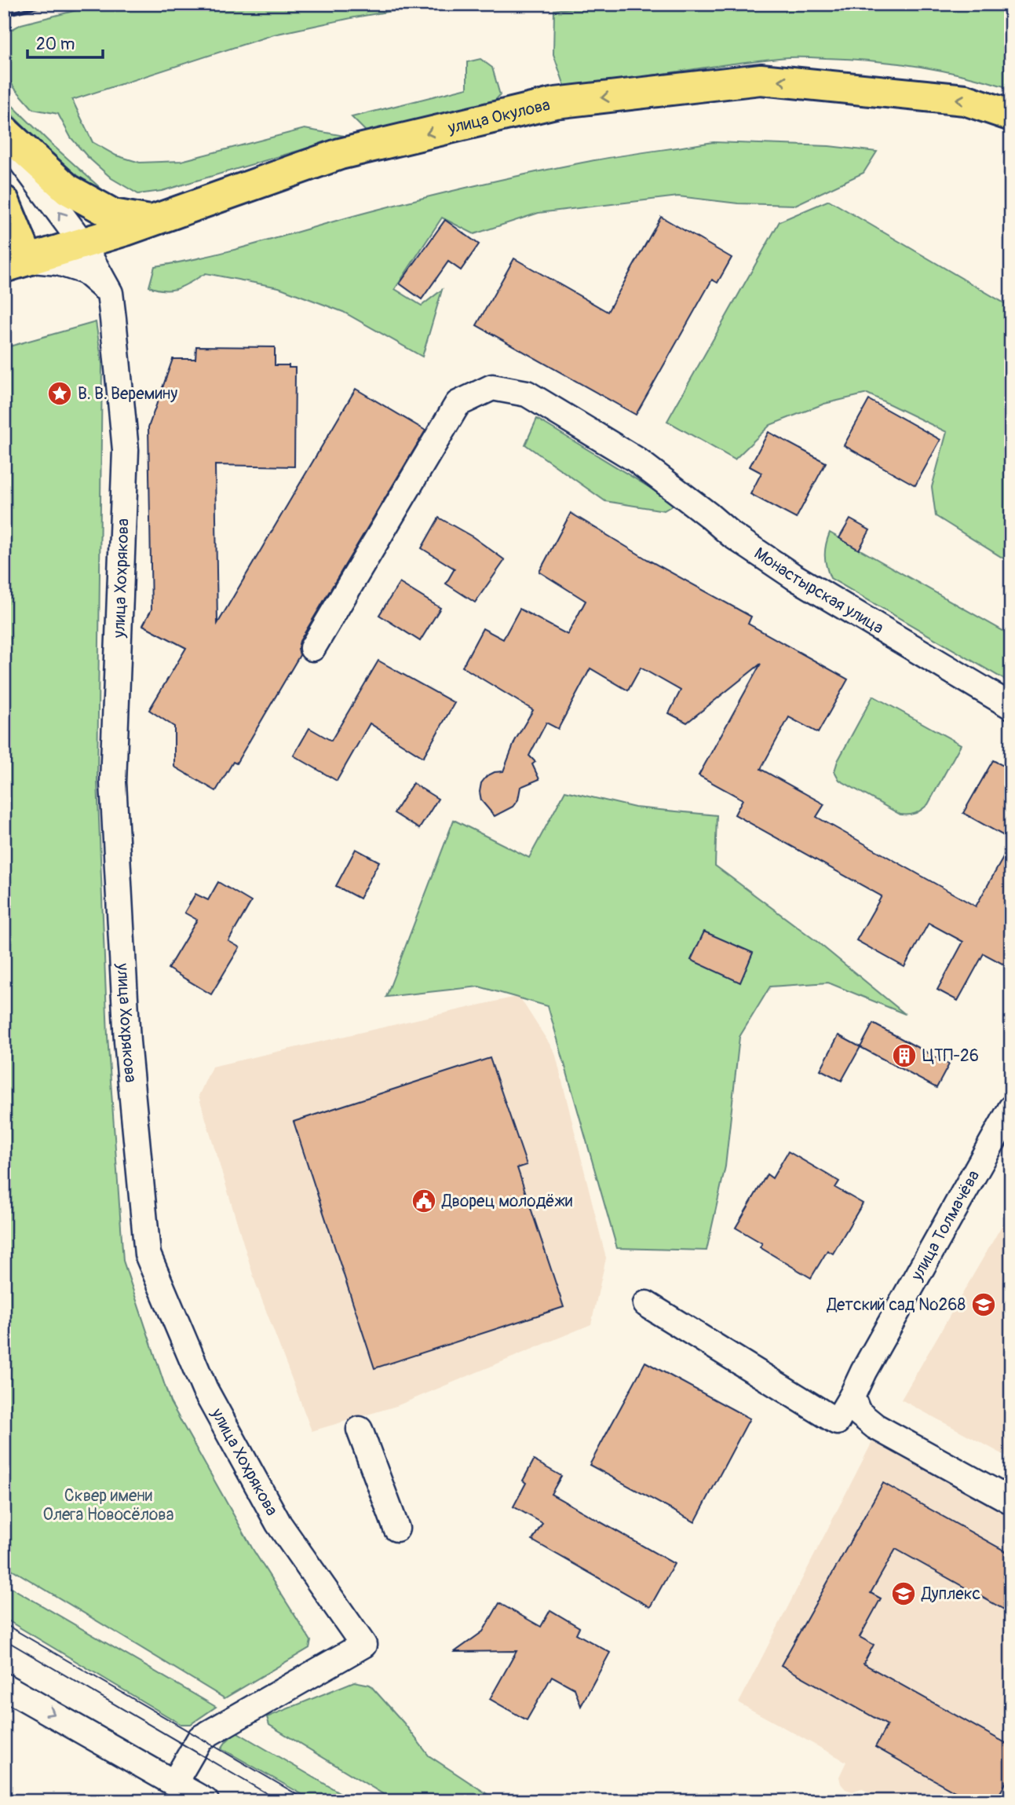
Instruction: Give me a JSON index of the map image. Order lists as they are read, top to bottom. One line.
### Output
{"streets":{"main road":["улица Окулова"],"street":["улица Хохрякова","Монастырская улица","улица Толмачёва"]},"crossings":[["улица Окулова","улица Хохрякова"]],"one_way":["улица Окулова"],"parks":["Сквер имени Олега Новосёлова"],"places":{"place":["В. В. Веремину"],"building":["ЦТП-26"],"public building":["Дворец молодёжи"],"school or university":["Детский сад №268","Дуплекс"]},"scale_bar":"20 m"}
